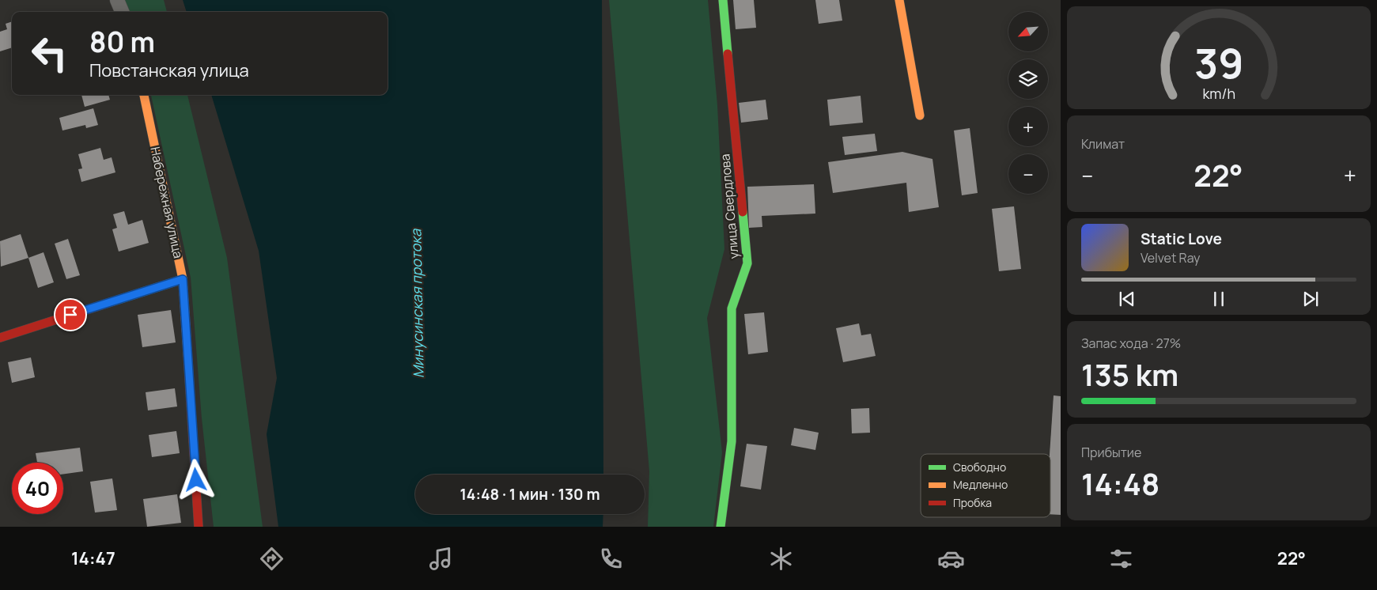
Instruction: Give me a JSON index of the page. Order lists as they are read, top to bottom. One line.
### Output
{"streets":{"street":["Набережная улица","улица Свердлова"]},"water":["Минусинская протока"],"legend":["Свободно","Медленно","Пробка"],"north":"bottom left","page":{"map_buttons":["+","−"],"turn":["80 m","Повстанская улица"],"tile":["Климат",["Запас хода · 27%","135 km"],["Прибытие","14:48"]],"heat":["−","22°","+"],"song":["Static Love","Velvet Ray"],"limit":"40","trip":"14:48 · 1 мин · 130 m","tabs":["14:47","22°"],"gauge":["39","km/h"]}}
